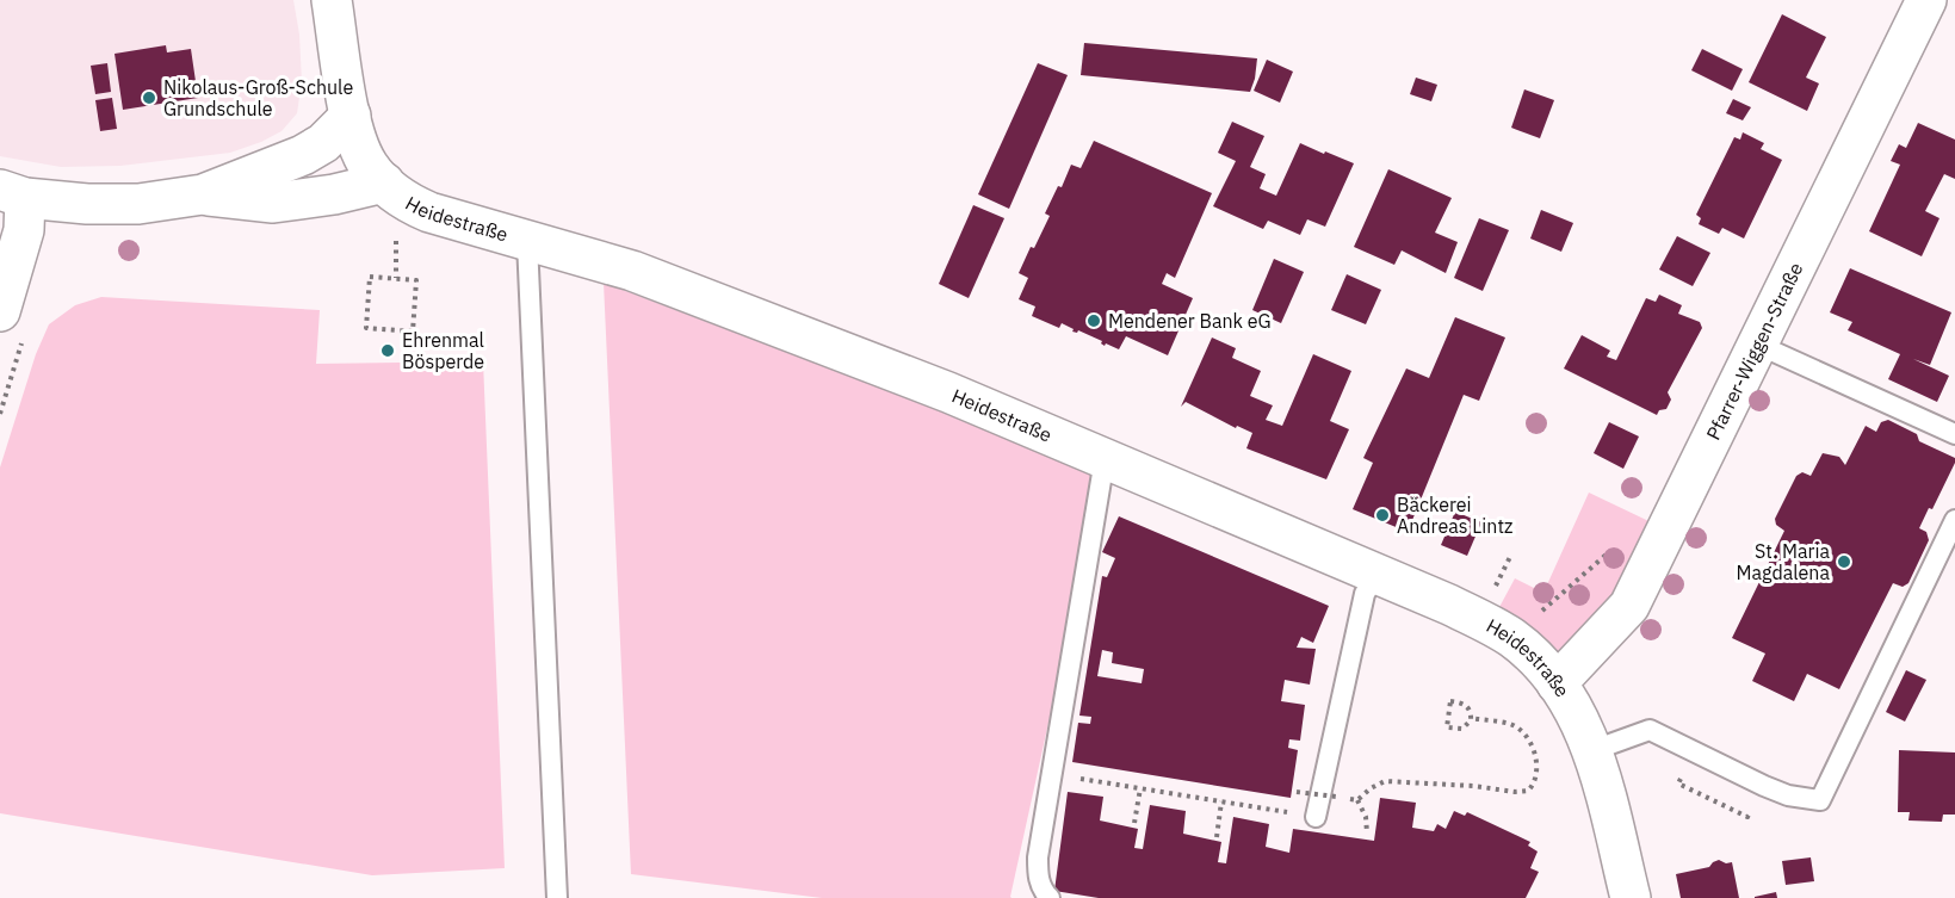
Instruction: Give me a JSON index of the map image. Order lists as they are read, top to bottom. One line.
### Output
{"streets":{"street":["Heidestraße","Pfarrer-Wiggen-Straße"]},"crossings":[["Heidestraße","Pfarrer-Wiggen-Straße"]],"places":["Nikolaus-Groß-Schule Grundschule","Mendener Bank eG","Ehrenmal Bösperde","Bäckerei Andreas Lintz","St. Maria Magdalena"]}
